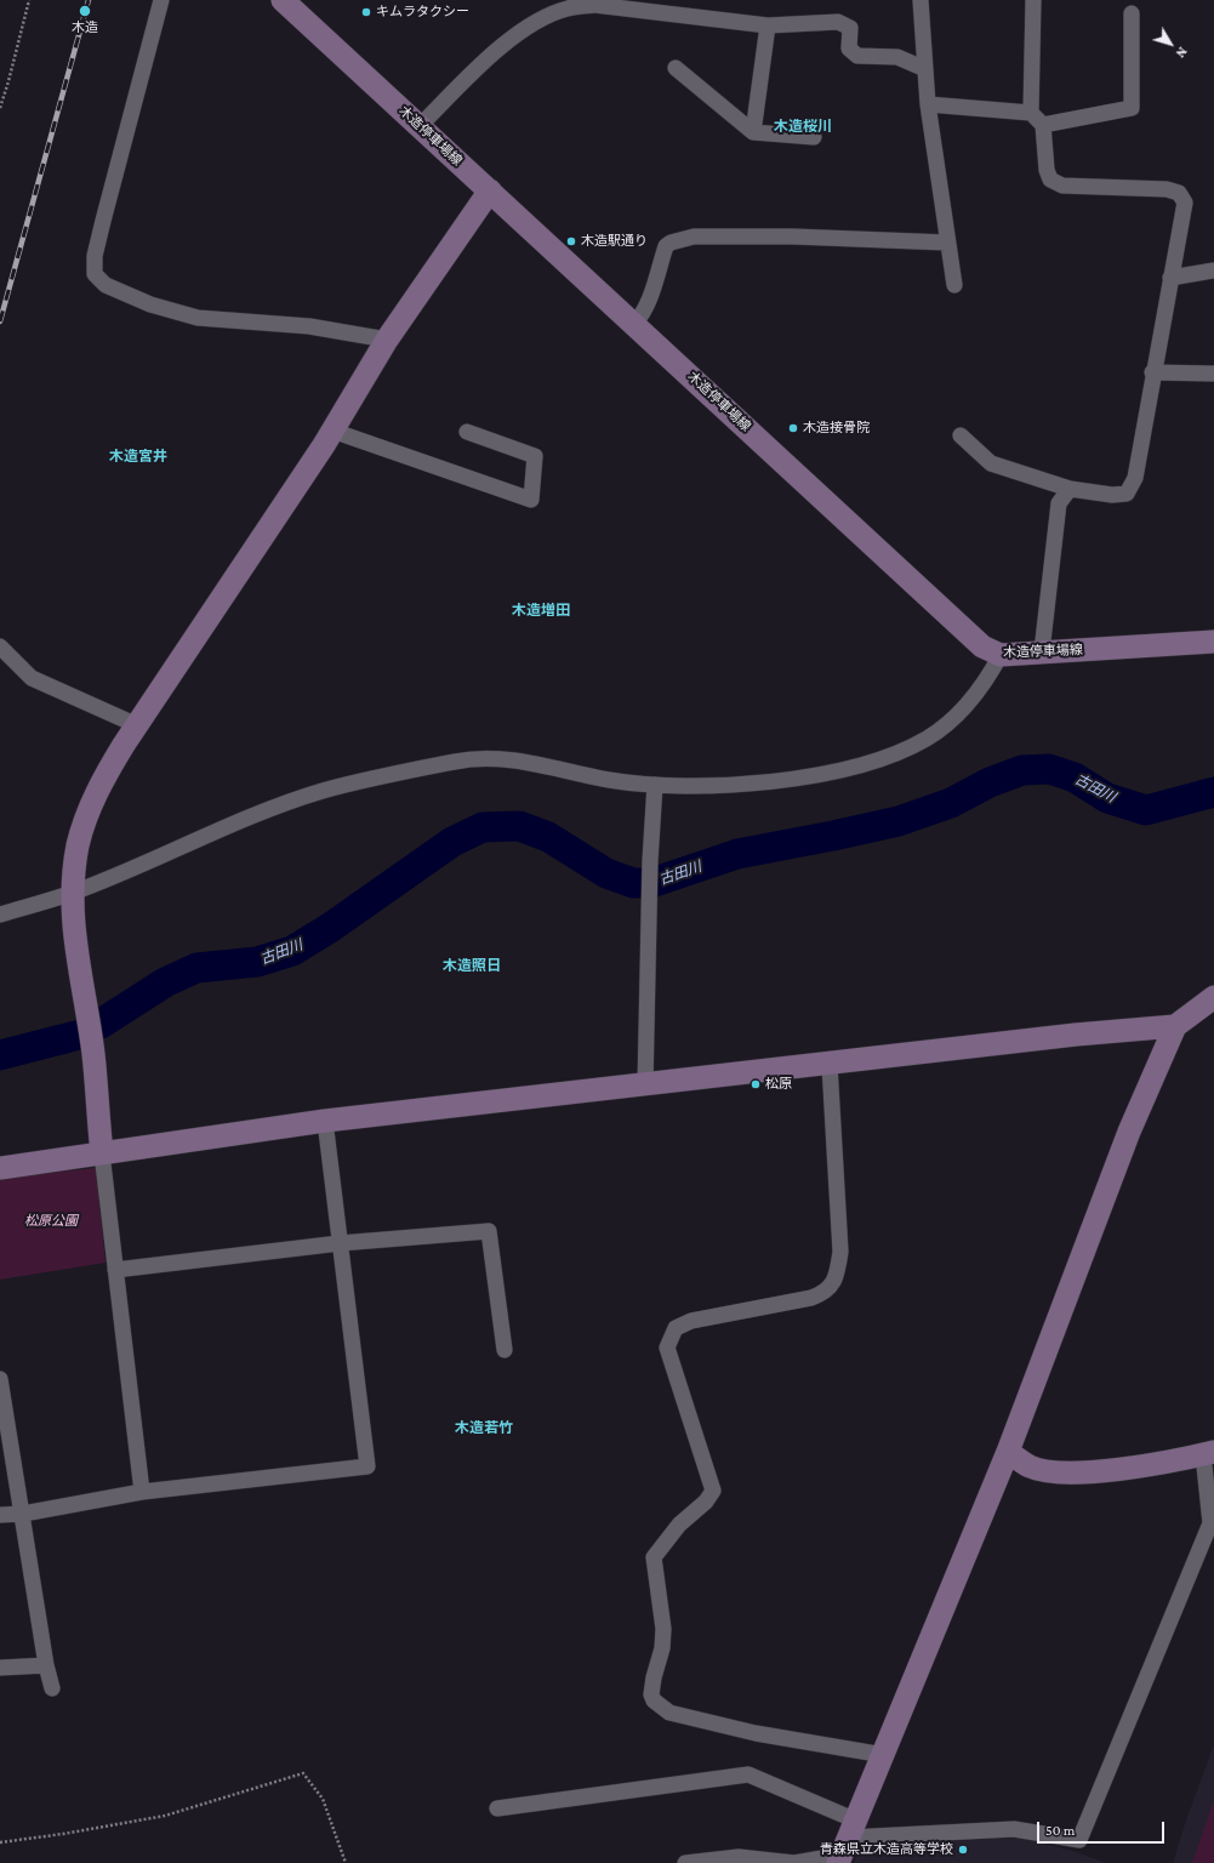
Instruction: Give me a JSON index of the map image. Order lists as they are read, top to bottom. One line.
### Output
{"streets":{"street":["木造停車場線"]},"districts":["木造桜川","木造宮井","木造増田","木造照日","木造若竹"],"water":["古田川"],"parks":["松原公園"],"places":["木造","キムラタクシー","木造駅通り","木造接骨院","松原","青森県立木造高等学校"],"scale_bar":"50 m","north":"bottom right"}
